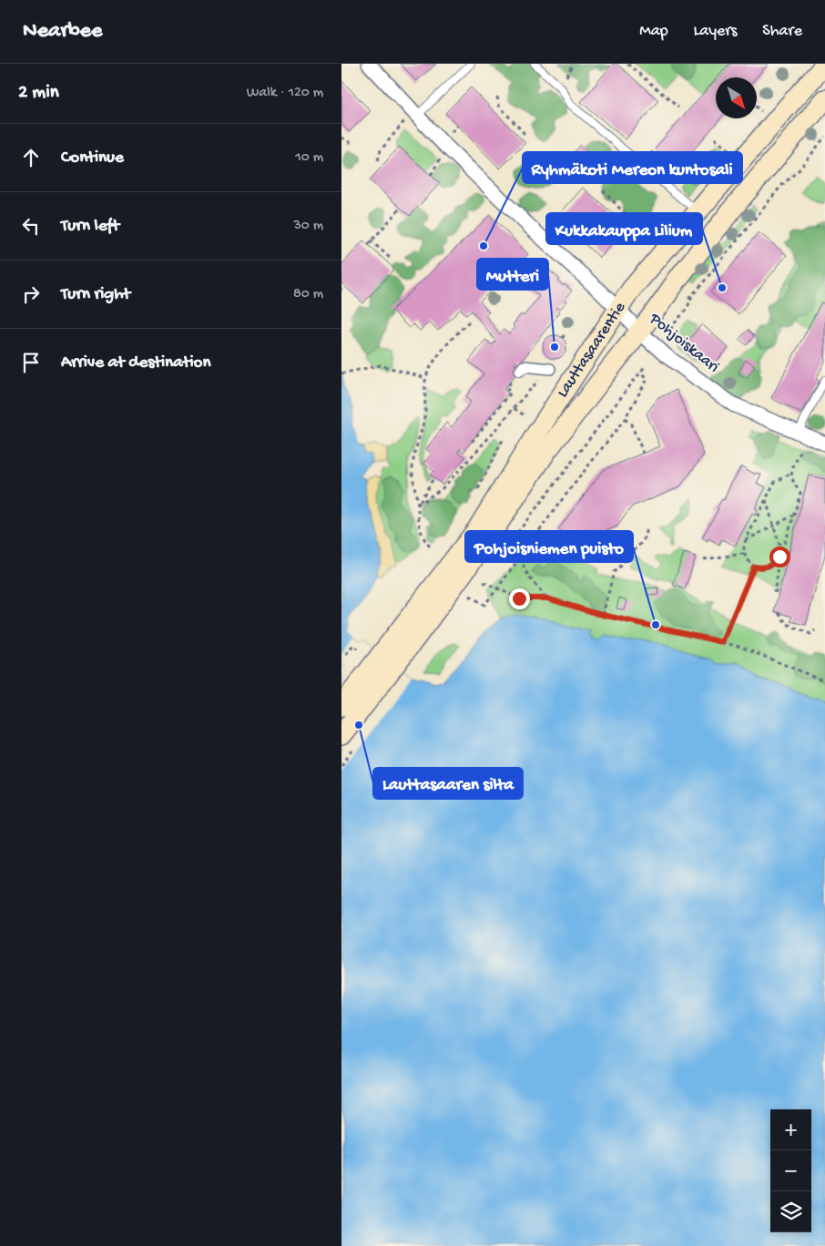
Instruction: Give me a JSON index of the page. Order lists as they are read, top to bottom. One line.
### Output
{"streets":{"main road":["Lauttasaarentie"],"street":["Pohjoiskaari"]},"crossings":[["Pohjoiskaari","Lauttasaarentie"]],"places":["Ryhmäkoti Mereon kuntosali","Kukkakauppa Lilium","Mutteri","Pohjoisniemen puisto","Lauttasaaren silta"],"north":"bottom right","page":{"header":"Nearbee","nav":["Map","Layers","Share"],"heading":["2 min","Walk · 120 m"],"list":[["Continue","10 m"],["Turn left","30 m"],["Turn right","80 m"],"Arrive at destination"],"map_buttons":["+","−"]}}
